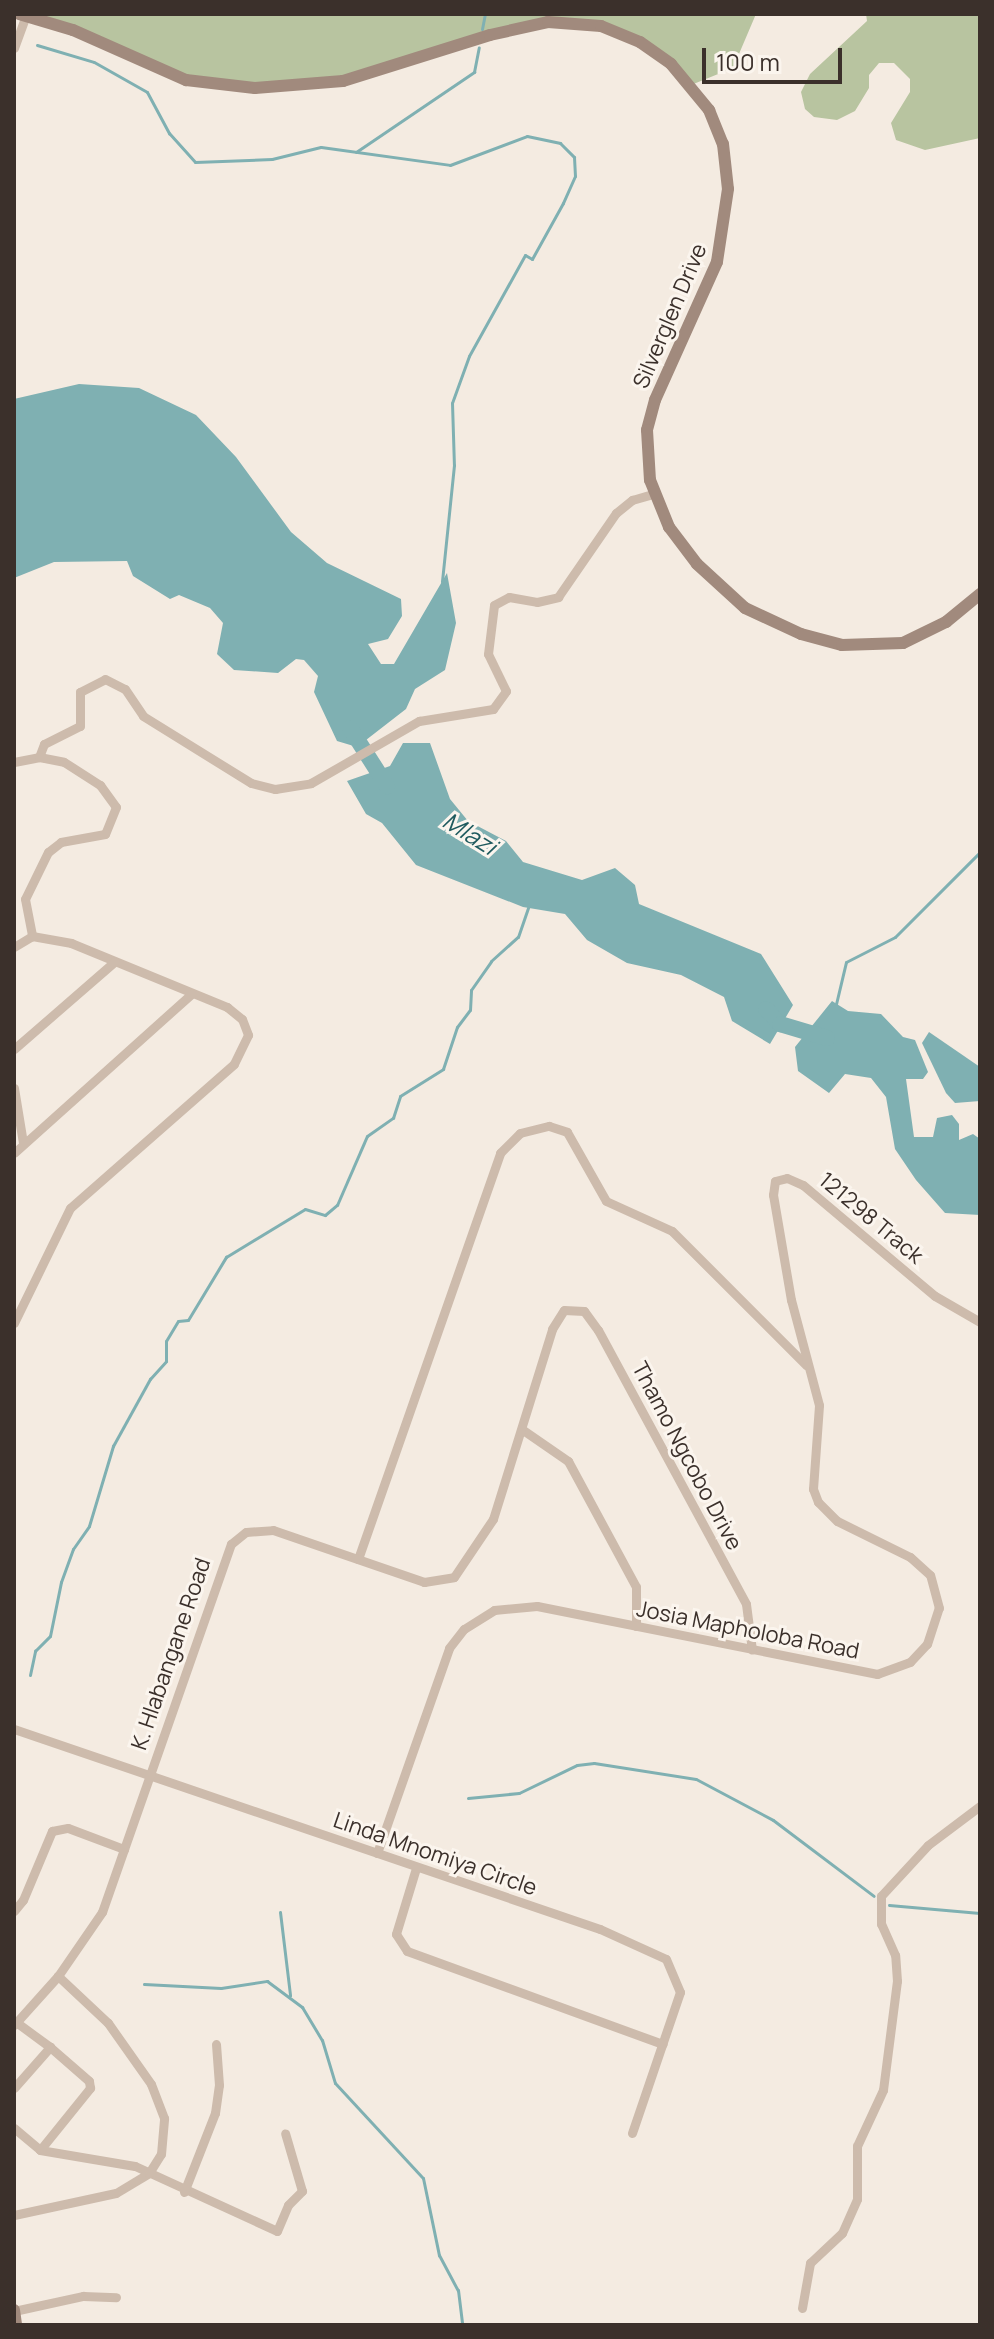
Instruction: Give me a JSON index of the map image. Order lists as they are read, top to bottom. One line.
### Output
{"streets":{"street":["Silverglen Drive","121298 Track","Thamo Ngcobo Drive","Josia Mapholoba Road","K. Hlabangane Road","Linda Mnomiya Circle"]},"crossings":[["121298 Track","Josia Mapholoba Road"],["Thamo Ngcobo Drive","Josia Mapholoba Road"],["Thamo Ngcobo Drive","K. Hlabangane Road"],["Josia Mapholoba Road","K. Hlabangane Road"],["Josia Mapholoba Road","Linda Mnomiya Circle"],["K. Hlabangane Road","Linda Mnomiya Circle"]],"water":["Mlazi"],"scale_bar":"100 m"}
